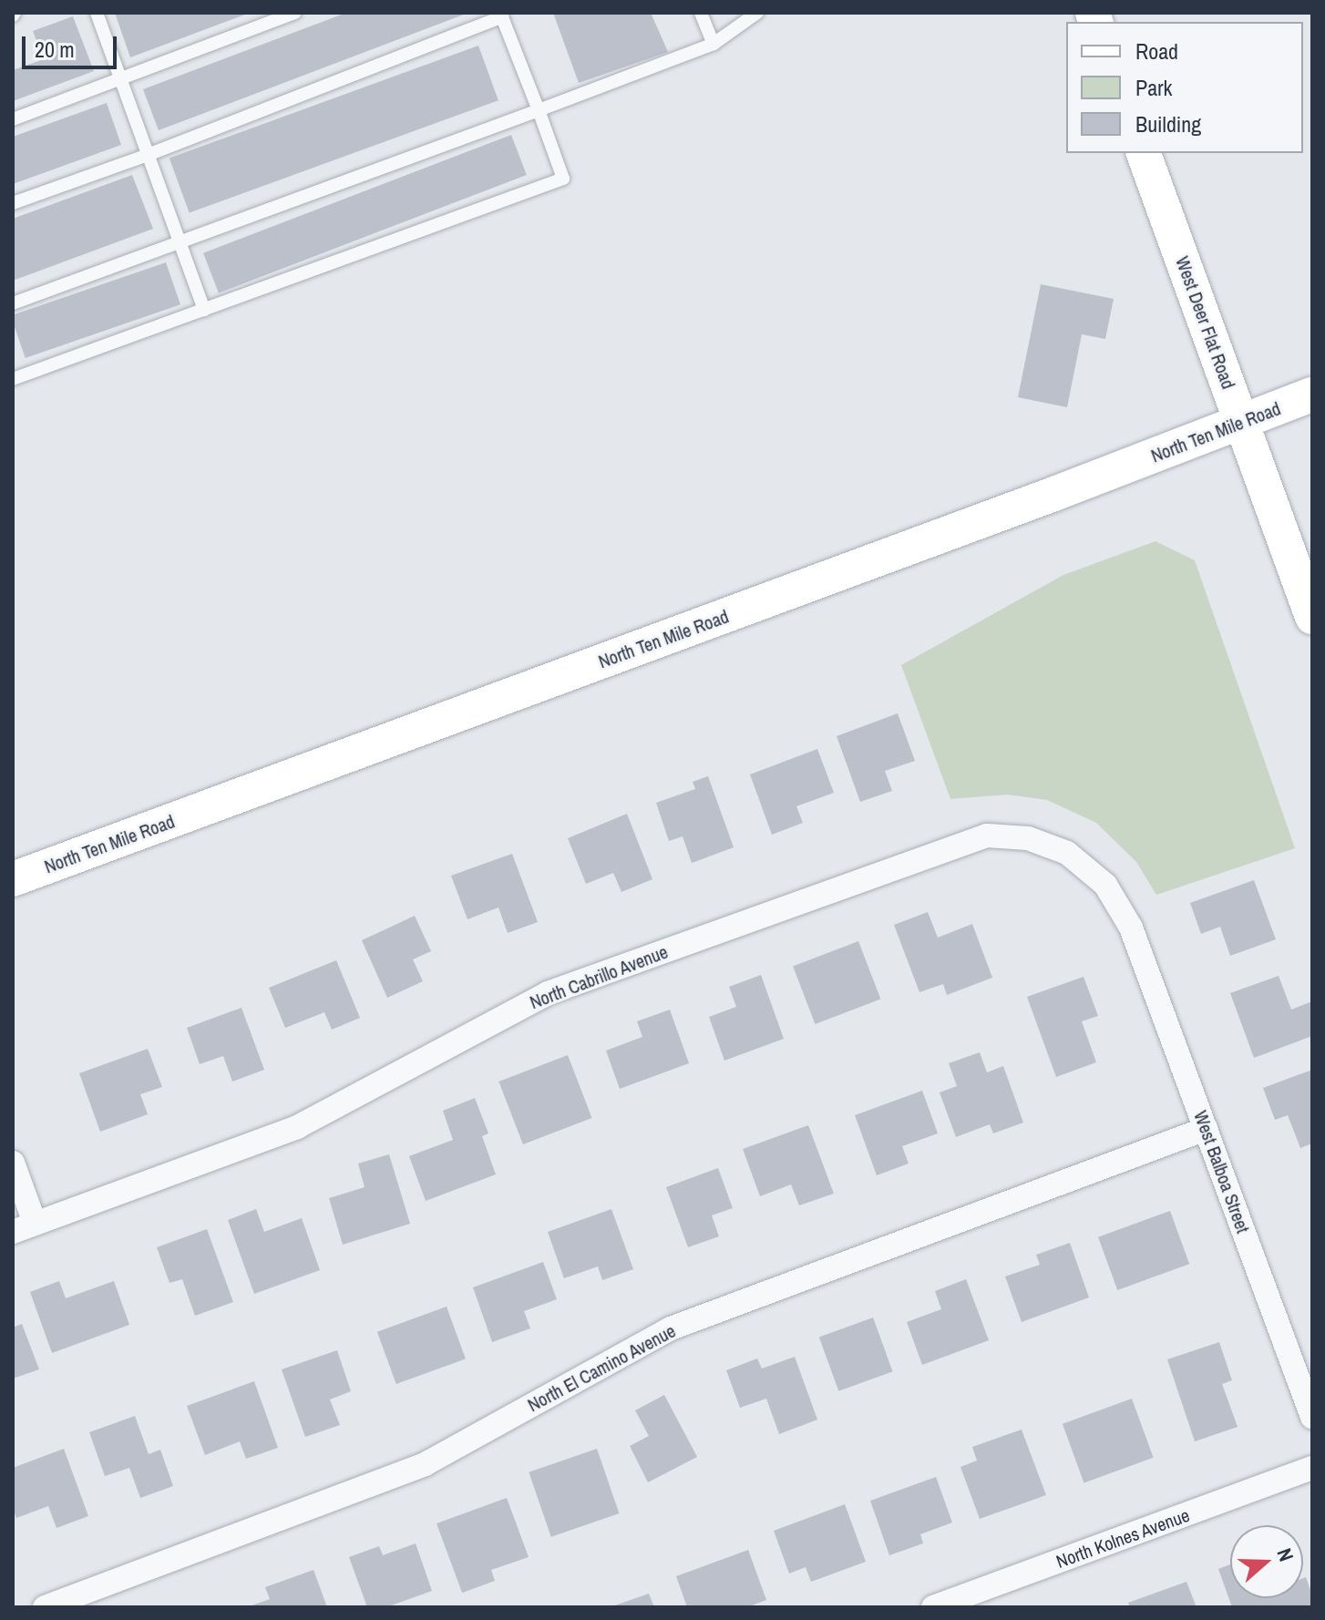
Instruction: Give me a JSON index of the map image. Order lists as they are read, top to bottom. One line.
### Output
{"streets":{"main road":["West Deer Flat Road","North Ten Mile Road"],"street":["North Cabrillo Avenue","West Balboa Street","North El Camino Avenue","North Kolnes Avenue"]},"crossings":[["West Deer Flat Road","North Ten Mile Road"],["North Cabrillo Avenue","West Balboa Street"],["West Balboa Street","North El Camino Avenue"]],"legend":["Road","Park","Building"],"scale_bar":"20 m","north":"right"}
